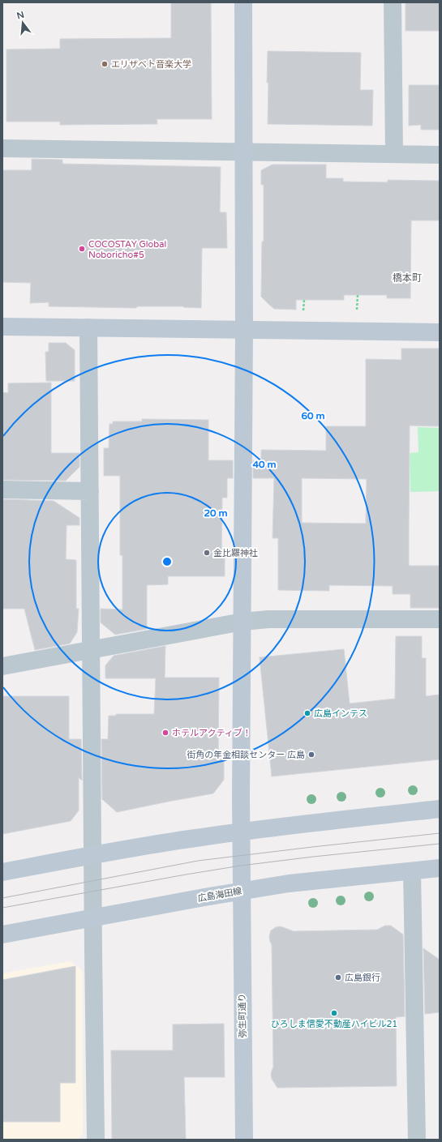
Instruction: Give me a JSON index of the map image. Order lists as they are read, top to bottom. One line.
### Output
{"streets":{"street":["広島海田線","弥生町通り"]},"crossings":[["広島海田線","弥生町通り"]],"districts":["橋本町"],"places":["エリザベト音楽大学","COCOSTAY Global Noboricho#5","金比羅神社","広島インテス","ホテルアクティブ！","街角の年金相談センター 広島","広島銀行","ひろしま信愛不動産ハイビル21"],"north":"top","rings":["60 m","40 m","20 m"]}
